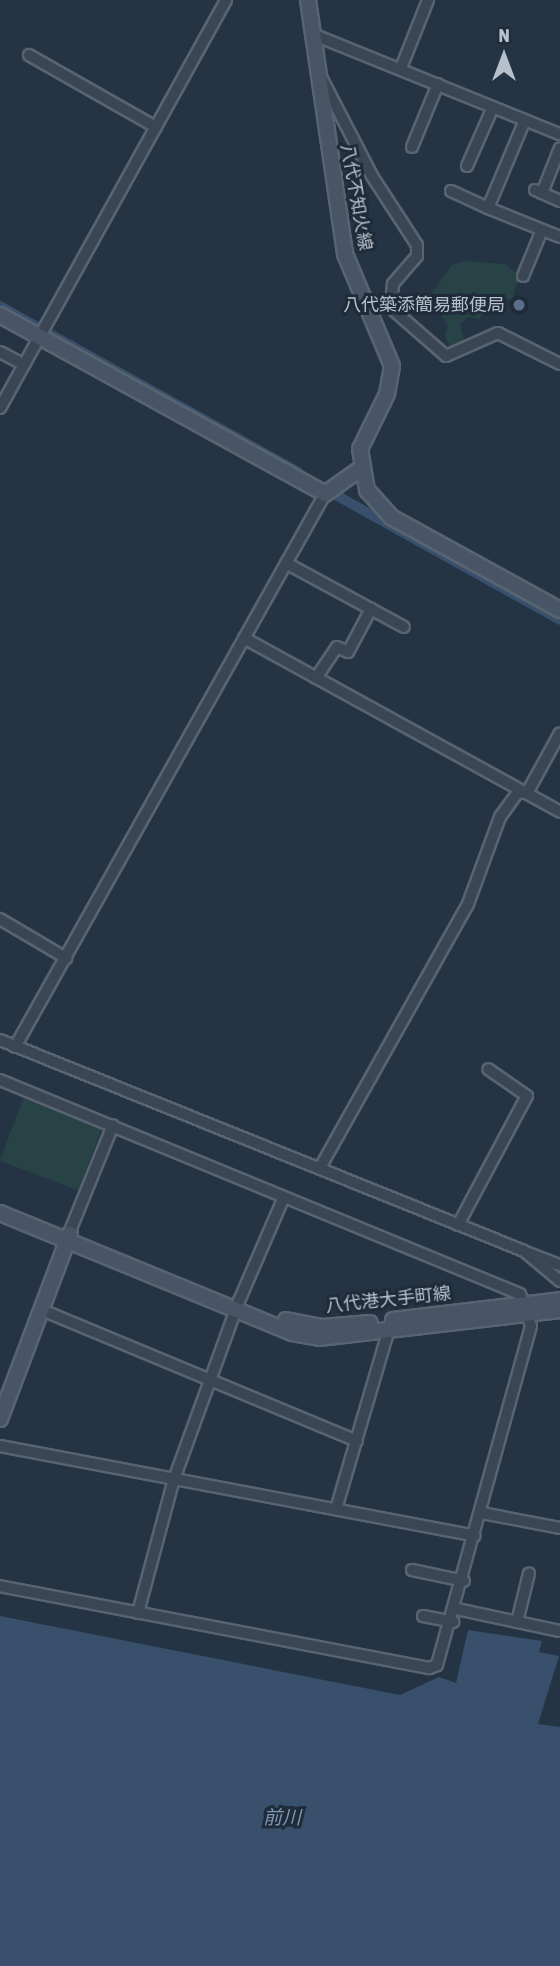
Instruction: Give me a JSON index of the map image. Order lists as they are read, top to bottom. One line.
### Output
{"streets":{"main road":["八代不知火線","八代港大手町線"]},"water":["前川"],"places":["八代築添簡易郵便局"],"north":"top"}
